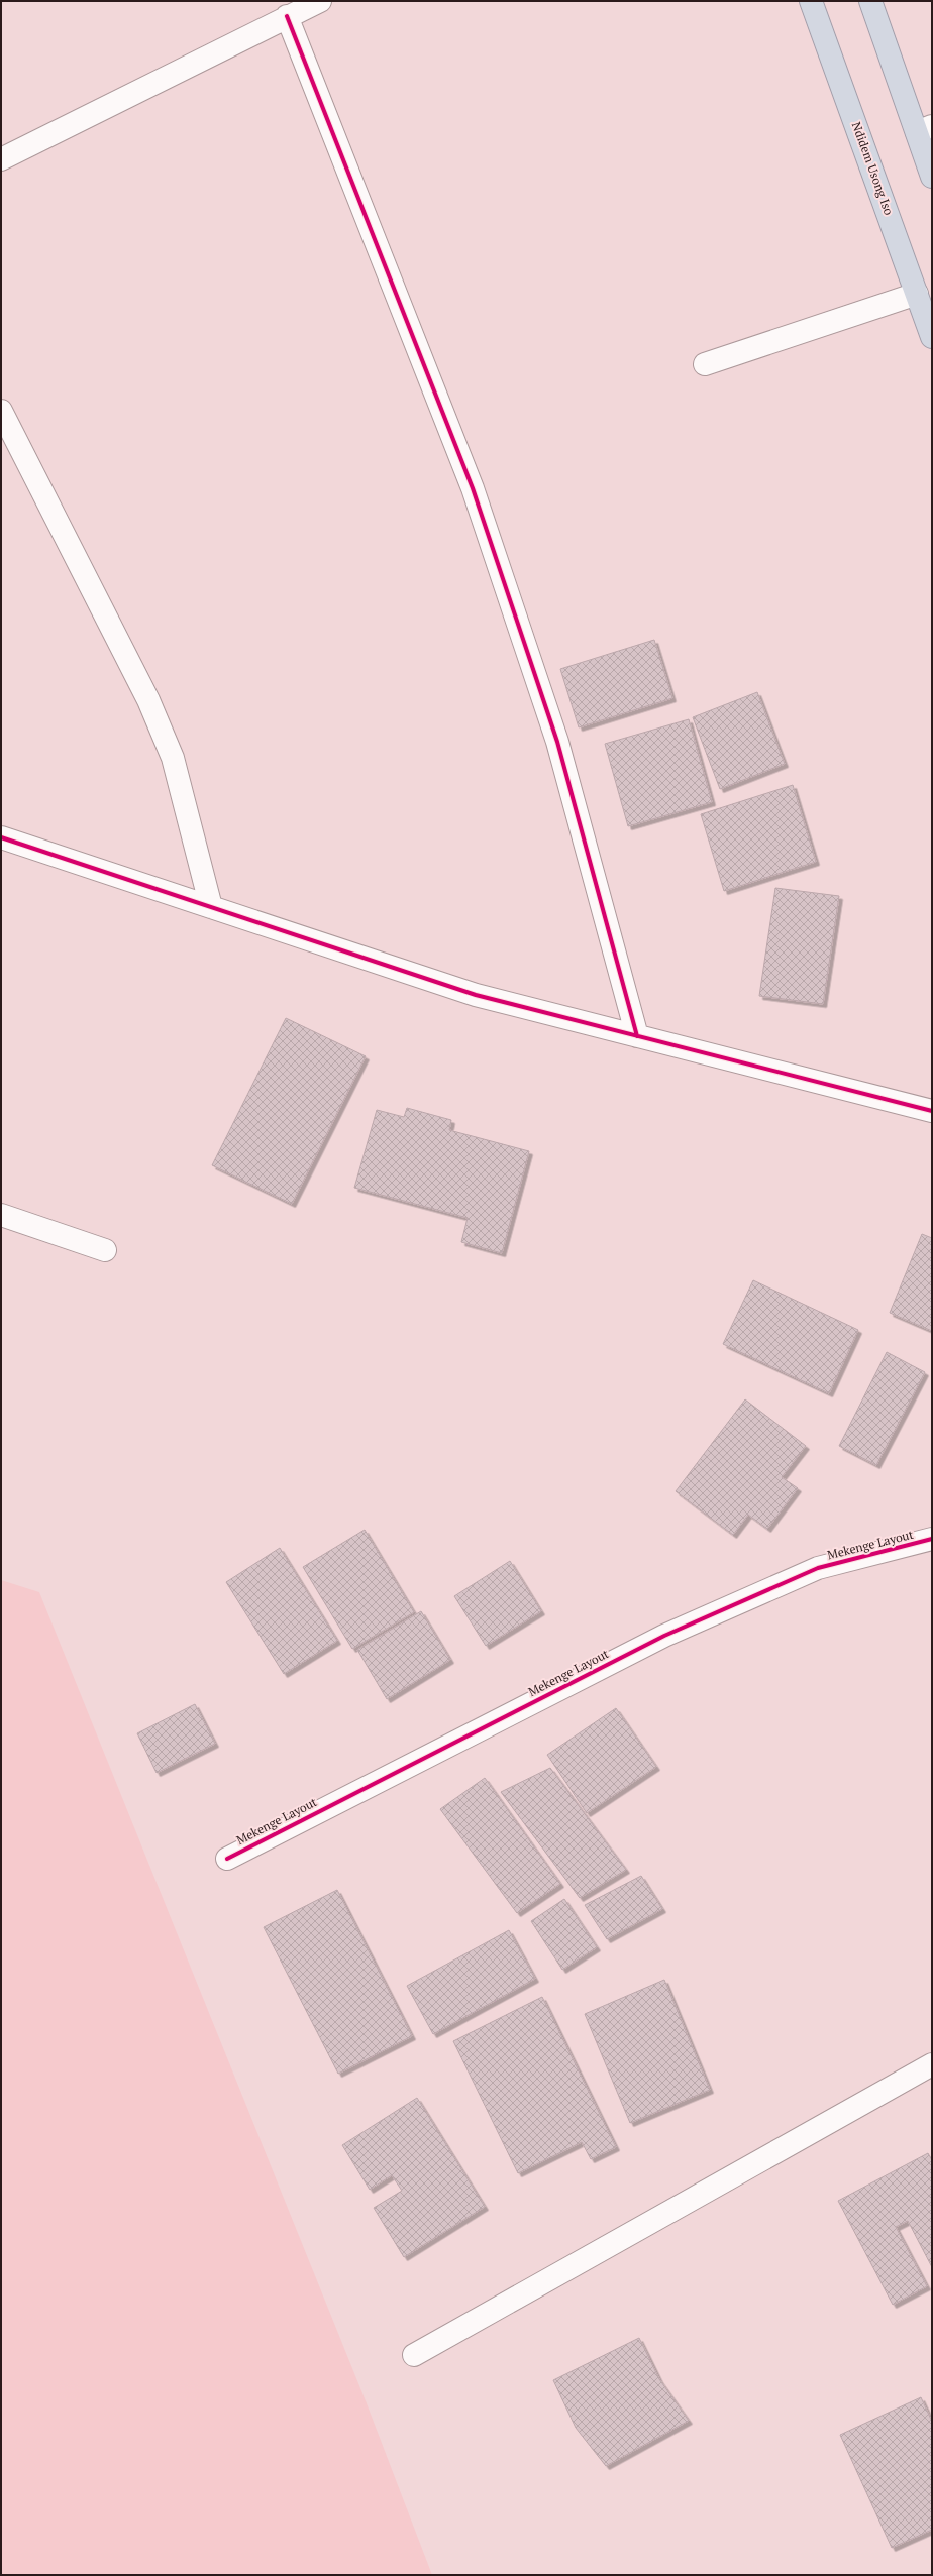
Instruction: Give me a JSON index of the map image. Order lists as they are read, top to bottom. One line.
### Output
{"streets":{"highway":["Ndidem Usong Iso"],"street":["Mekenge Layout"]}}
